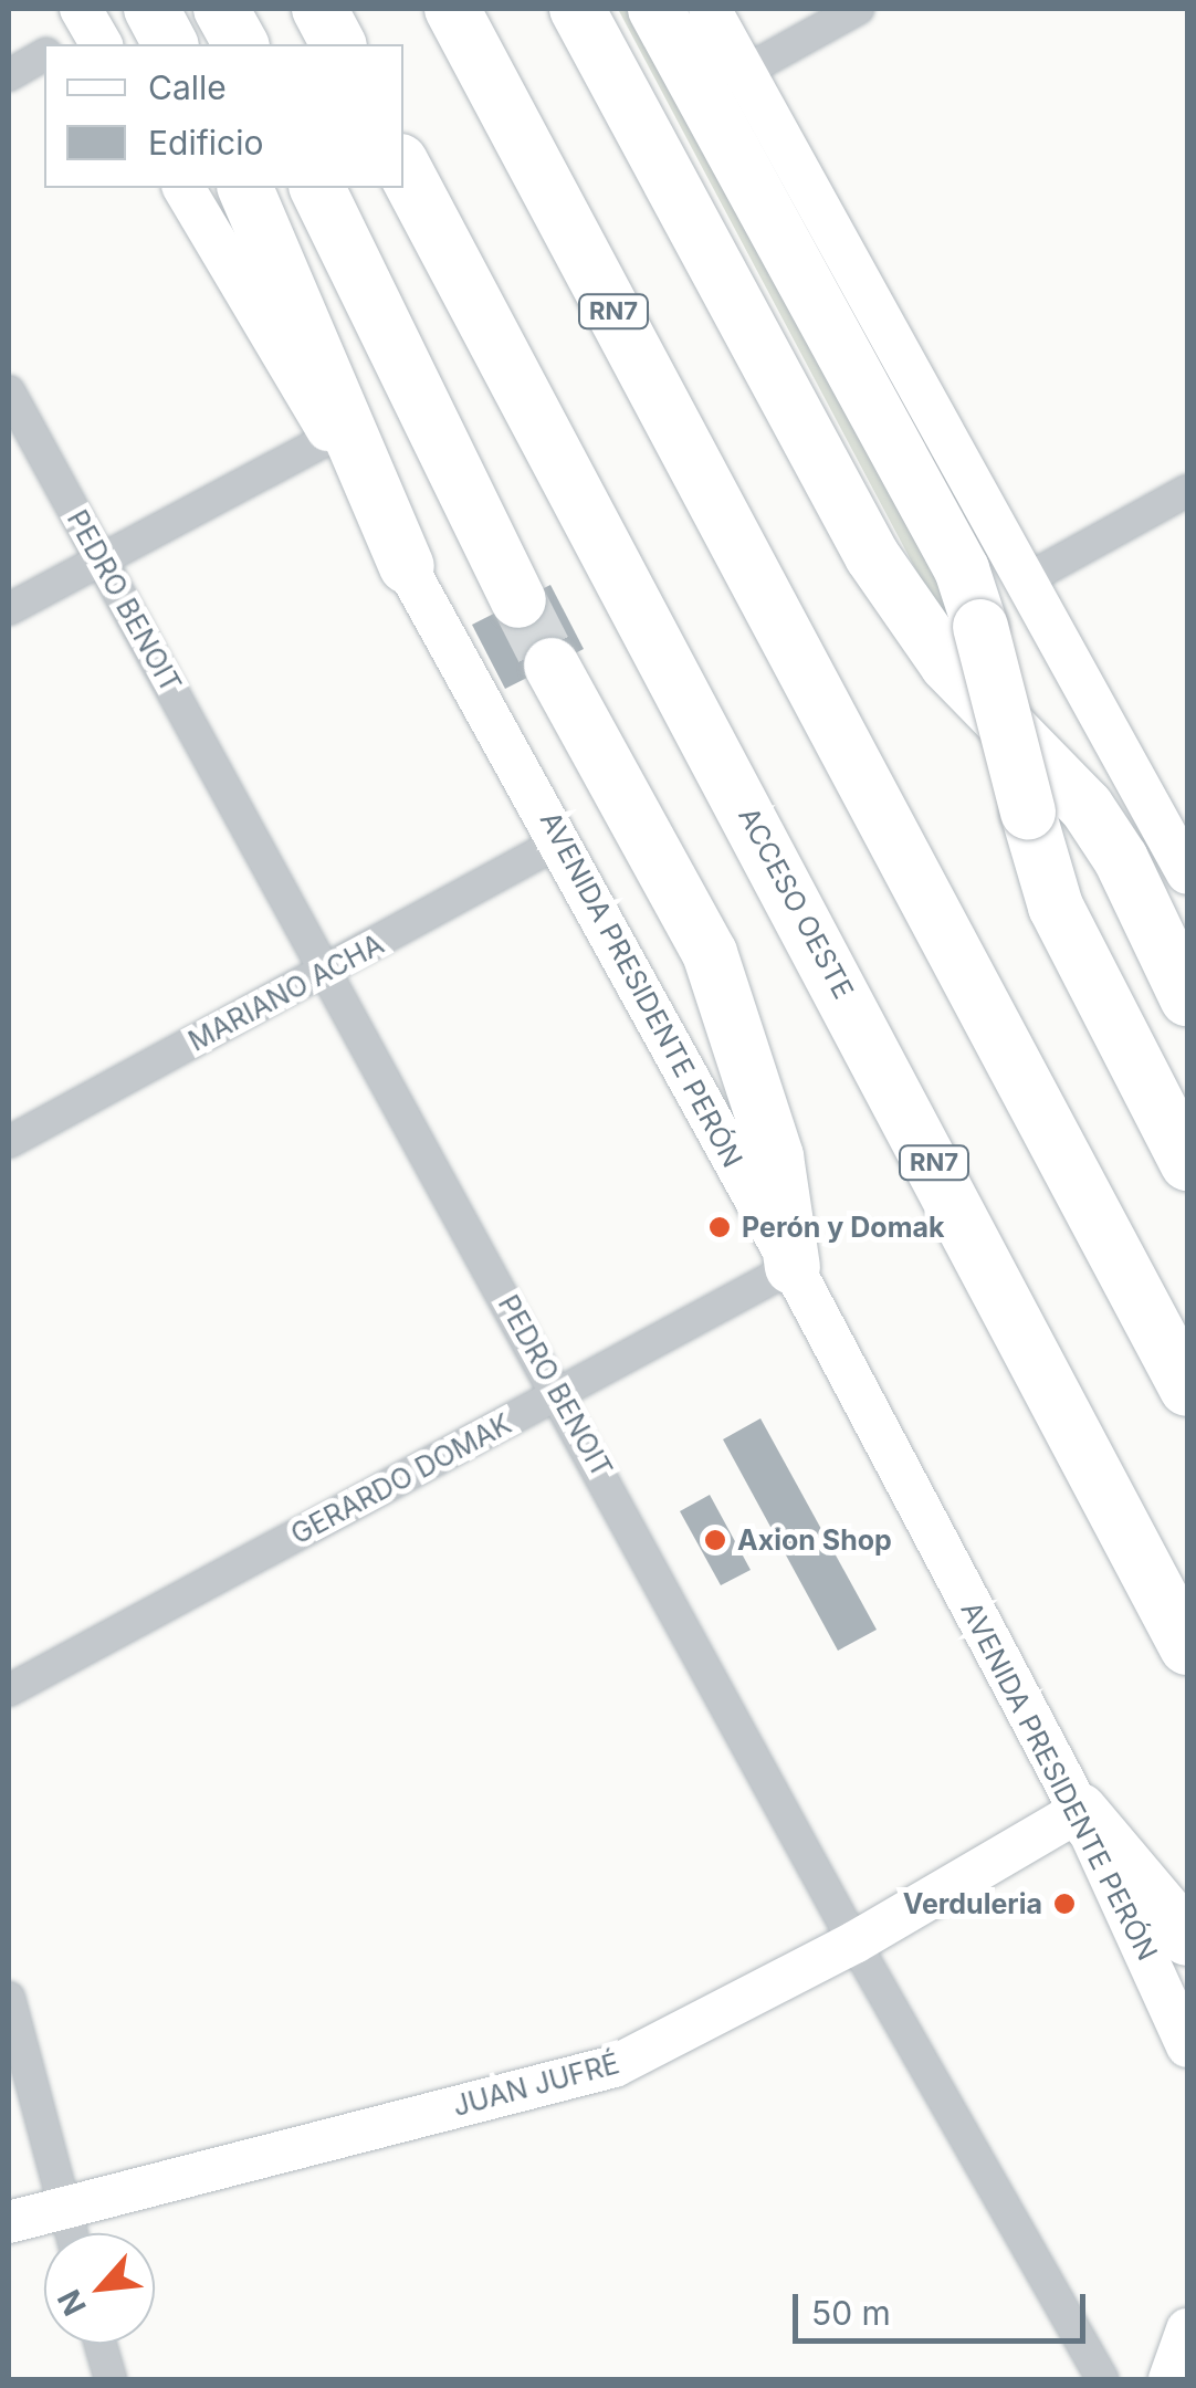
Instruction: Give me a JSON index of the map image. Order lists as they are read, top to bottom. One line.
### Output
{"streets":{"highway":["RN7","ACCESO OESTE"],"street":["PEDRO BENOIT","AVENIDA PRESIDENTE PERÓN","MARIANO ACHA","GERARDO DOMAK","JUAN JUFRÉ"]},"crossings":[["PEDRO BENOIT","MARIANO ACHA"],["PEDRO BENOIT","GERARDO DOMAK"],["PEDRO BENOIT","JUAN JUFRÉ"],["AVENIDA PRESIDENTE PERÓN","MARIANO ACHA"],["AVENIDA PRESIDENTE PERÓN","GERARDO DOMAK"],["AVENIDA PRESIDENTE PERÓN","JUAN JUFRÉ"]],"places":["Perón y Domak","Axion Shop","Verduleria"],"legend":["Calle","Edificio"],"scale_bar":"50 m","north":"bottom left"}
